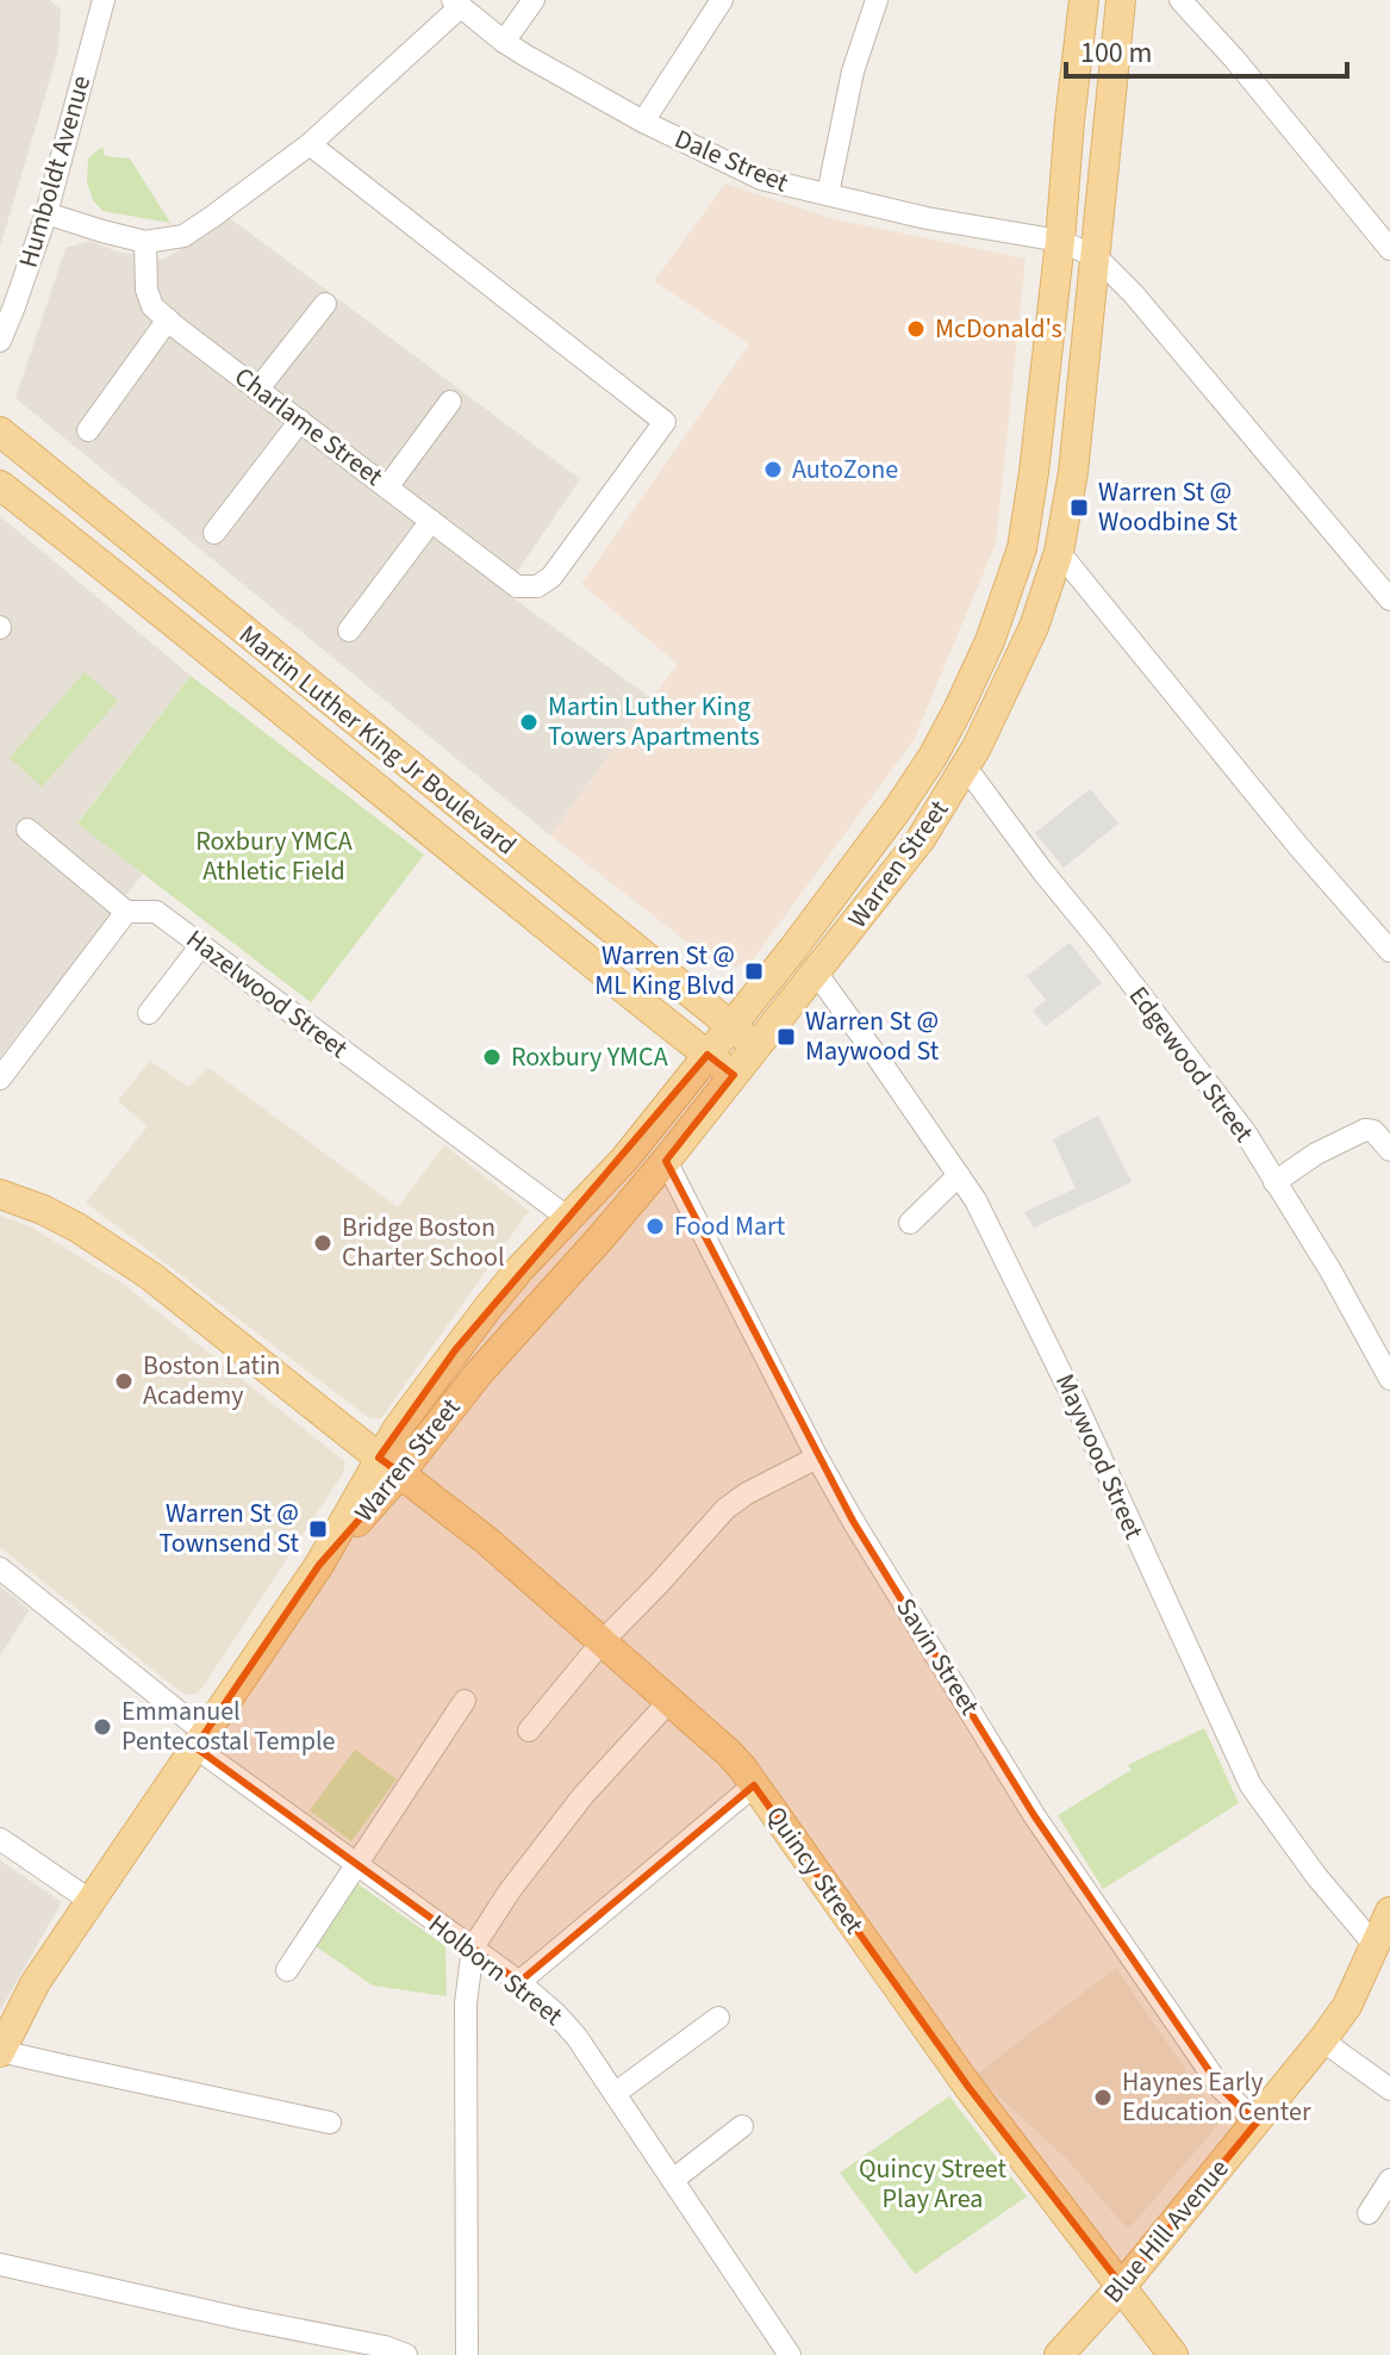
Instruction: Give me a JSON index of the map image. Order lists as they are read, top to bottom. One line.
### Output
{"streets":{"main road":["Martin Luther King Jr Boulevard","Warren Street","Quincy Street","Blue Hill Avenue"],"street":["Dale Street","Humboldt Avenue","Charlame Street","Hazelwood Street","Edgewood Street","Maywood Street","Savin Street","Holborn Street"]},"crossings":[["Dale Street","Warren Street"],["Martin Luther King Jr Boulevard","Warren Street"],["Warren Street","Hazelwood Street"],["Warren Street","Edgewood Street"],["Warren Street","Maywood Street"],["Warren Street","Savin Street"],["Warren Street","Quincy Street"],["Warren Street","Holborn Street"],["Maywood Street","Blue Hill Avenue"],["Savin Street","Blue Hill Avenue"],["Quincy Street","Blue Hill Avenue"]],"parks":["Roxbury YMCA Athletic Field","Quincy Street Play Area"],"places":{"other":["McDonald's","AutoZone","Martin Luther King Towers Apartments","Roxbury YMCA","Food Mart","Bridge Boston Charter School","Boston Latin Academy","Emmanuel Pentecostal Temple","Haynes Early Education Center"],"transit":["Warren St @ Woodbine St","Warren St @ ML King Blvd","Warren St @ Maywood St","Warren St @ Townsend St"]},"scale_bar":"100 m"}
